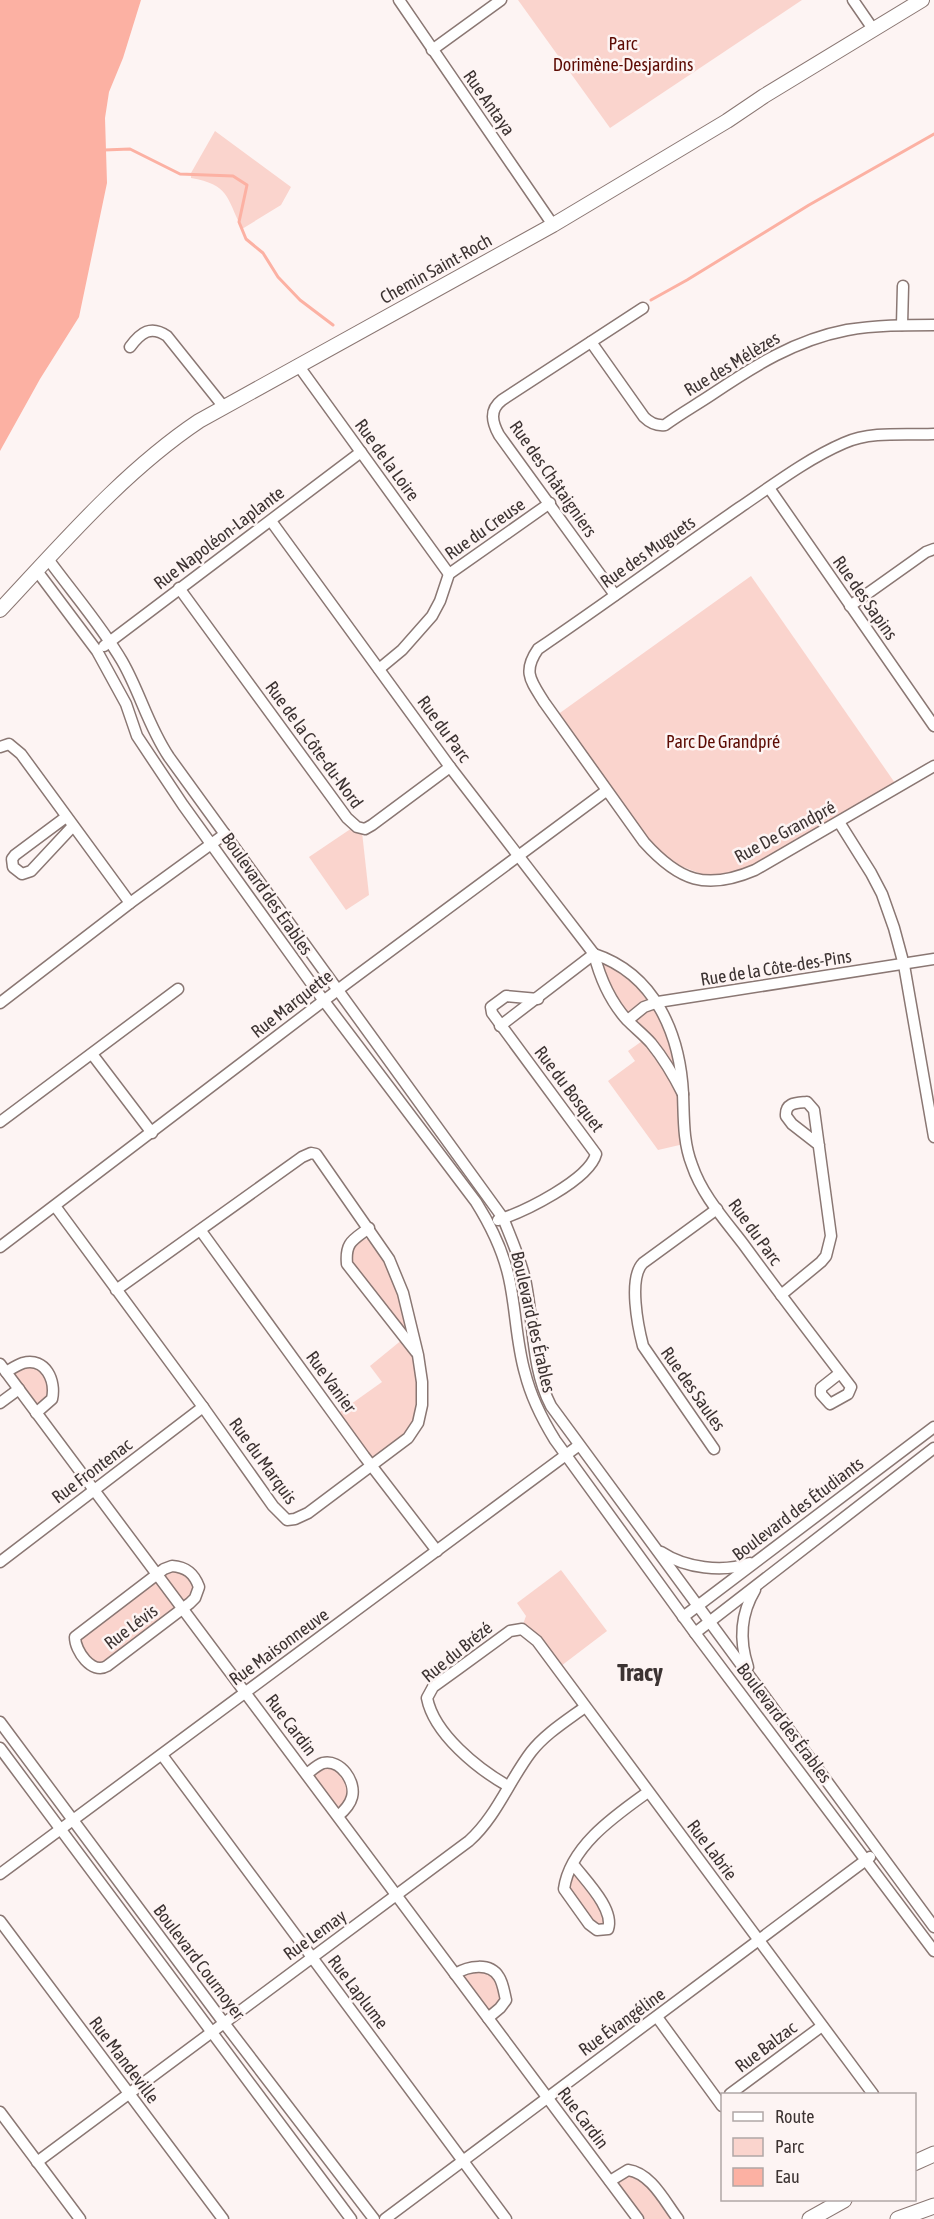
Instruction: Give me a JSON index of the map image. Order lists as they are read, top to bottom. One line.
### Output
{"streets":{"main road":["Chemin Saint-Roch"],"street":["Rue Antaya","Rue des Mélèzes","Rue de la Loire","Rue des Châtaigniers","Rue du Creuse","Rue Napoléon-Laplante","Rue des Muguets","Rue des Sapins","Rue du Parc","Rue de la Côte-du-Nord","Rue De Grandpré","Boulevard des Érables","Rue de la Côte-des-Pins","Rue Marquette","Rue du Bosquet","Rue Vanier","Rue des Saules","Rue du Marquis","Rue Frontenac","Boulevard des Étudiants","Rue Lévis","Rue Maisonneuve","Rue du Brézé","Rue Cardin","Rue Labrie","Rue Lemay","Boulevard Cournoyer","Rue Laplume","Rue Évangéline","Rue Balzac","Rue Mandeville"]},"crossings":[["Rue Antaya","Chemin Saint-Roch"],["Chemin Saint-Roch","Rue de la Loire"],["Chemin Saint-Roch","Boulevard des Érables"],["Rue des Mélèzes","Rue des Châtaigniers"],["Rue de la Loire","Rue du Creuse"],["Rue de la Loire","Rue Napoléon-Laplante"],["Rue des Châtaigniers","Rue du Creuse"],["Rue des Châtaigniers","Rue des Muguets"],["Rue du Creuse","Rue du Parc"],["Rue Napoléon-Laplante","Rue du Parc"],["Rue Napoléon-Laplante","Rue de la Côte-du-Nord"],["Rue Napoléon-Laplante","Boulevard des Érables"],["Rue des Muguets","Rue des Sapins"],["Rue des Muguets","Rue De Grandpré"],["Rue des Muguets","Rue Marquette"],["Rue du Parc","Rue de la Côte-du-Nord"],["Rue du Parc","Rue de la Côte-des-Pins"],["Rue du Parc","Rue Marquette"],["Rue du Parc","Rue des Saules"],["Rue De Grandpré","Rue Marquette"],["Boulevard des Érables","Rue Marquette"],["Boulevard des Érables","Rue du Bosquet"],["Boulevard des Érables","Boulevard des Étudiants"],["Boulevard des Érables","Rue Maisonneuve"],["Boulevard des Érables","Rue Évangéline"],["Rue Marquette","Rue du Marquis"],["Rue Vanier","Rue du Marquis"],["Rue Vanier","Rue Maisonneuve"],["Rue du Marquis","Rue Frontenac"],["Rue Frontenac","Rue Cardin"],["Rue Lévis","Rue Cardin"],["Rue Maisonneuve","Rue Cardin"],["Rue Maisonneuve","Boulevard Cournoyer"],["Rue Maisonneuve","Rue Laplume"],["Rue du Brézé","Rue Labrie"],["Rue du Brézé","Rue Lemay"],["Rue Cardin","Rue Lemay"],["Rue Cardin","Rue Évangéline"],["Rue Labrie","Rue Lemay"],["Rue Labrie","Rue Évangéline"],["Rue Labrie","Rue Balzac"],["Rue Lemay","Boulevard Cournoyer"],["Rue Lemay","Rue Laplume"],["Rue Lemay","Rue Mandeville"],["Rue Laplume","Rue Évangéline"]],"districts":["Tracy"],"parks":["Parc Dorimène-Desjardins","Parc De Grandpré"],"legend":["Route","Parc","Eau"]}
